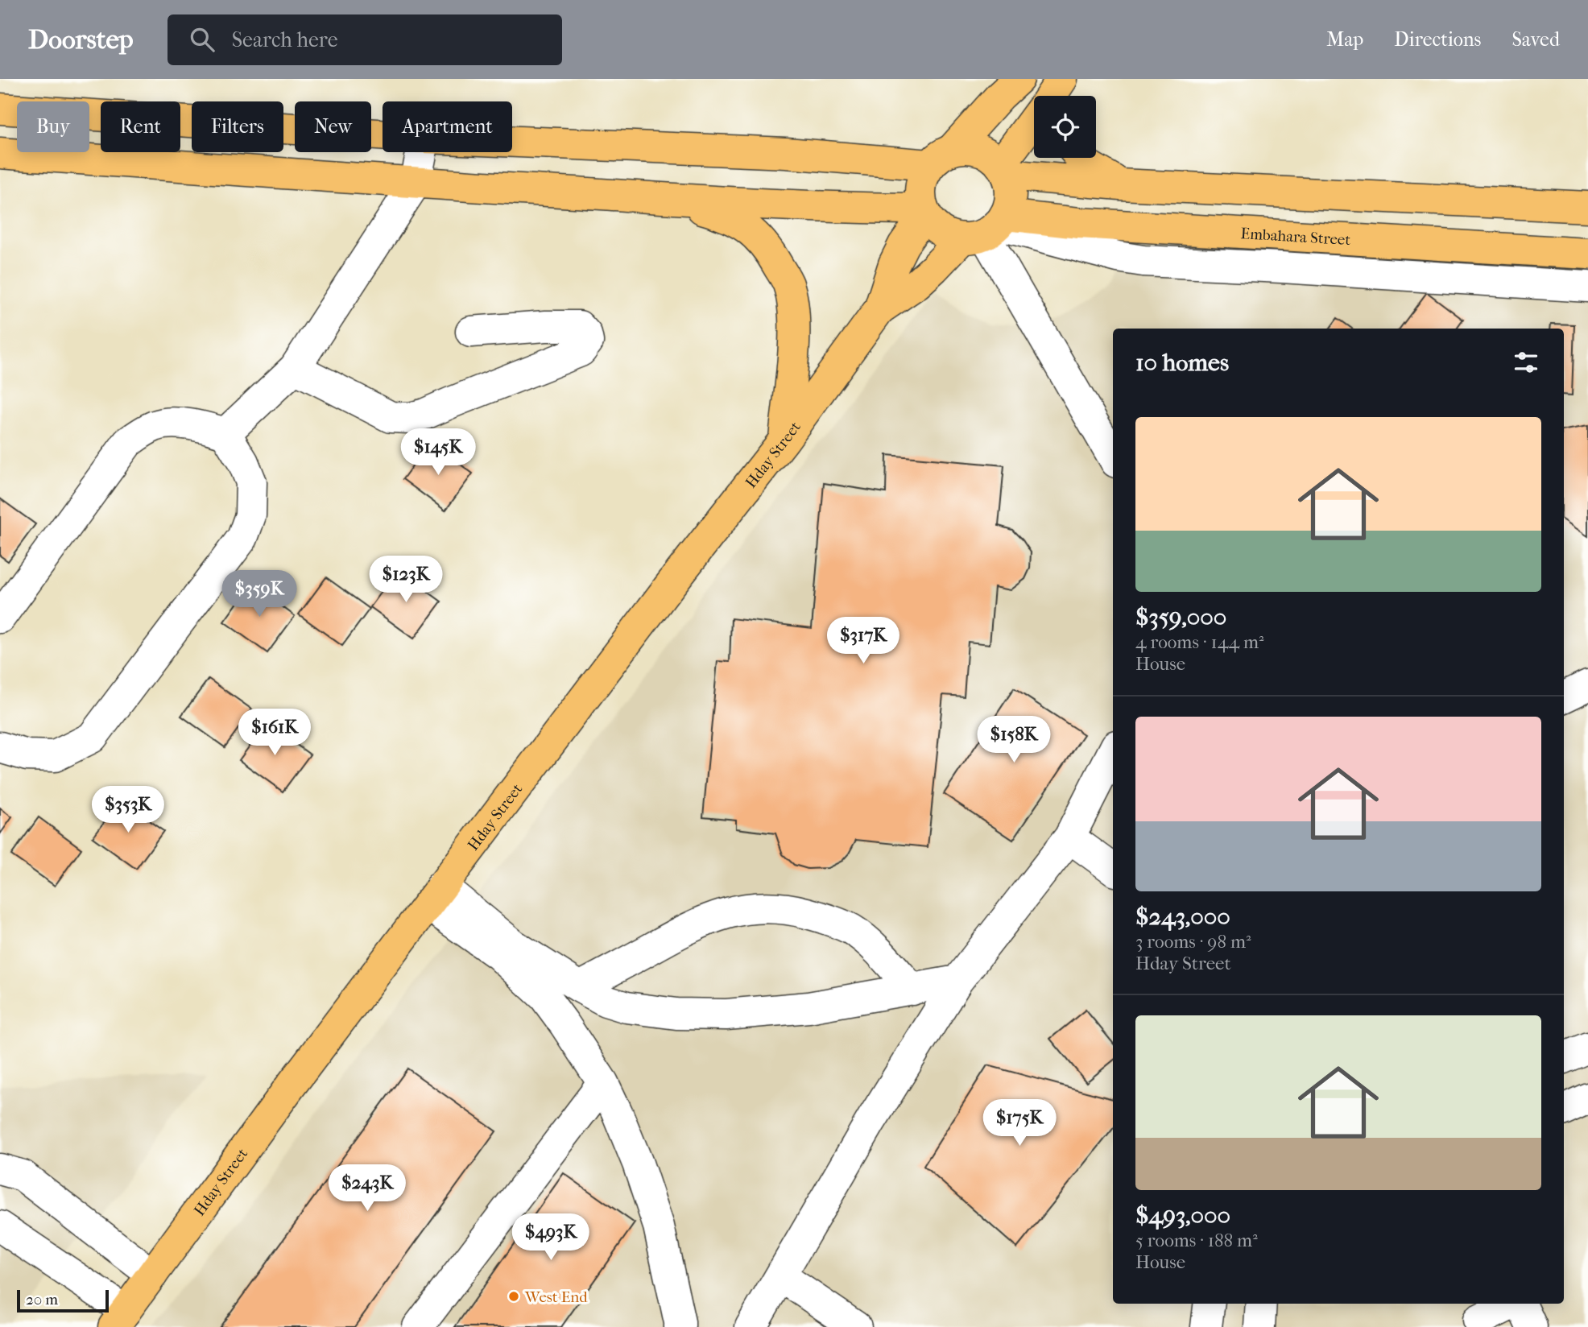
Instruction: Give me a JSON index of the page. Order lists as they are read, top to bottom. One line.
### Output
{"streets":{"main road":["Embahara Street","Hday Street"]},"places":["West End"],"scale_bar":"20 m","page":{"header":"Doorstep","search":"Search here","nav":["Map","Directions","Saved"],"chip":["Buy","Rent","Filters","New","Apartment"],"heading":"10 homes","list":[{"name":"$359,000","note":"4 rooms · 144 m² · House"},{"name":"$243,000","note":"3 rooms · 98 m² · Hday Street"},{"name":"$493,000","note":"5 rooms · 188 m² · House"}],"price":["$145K","$123K","$359K","$317K","$161K","$158K","$353K","$175K","$243K","$493K"],"scale":"20 m"}}
